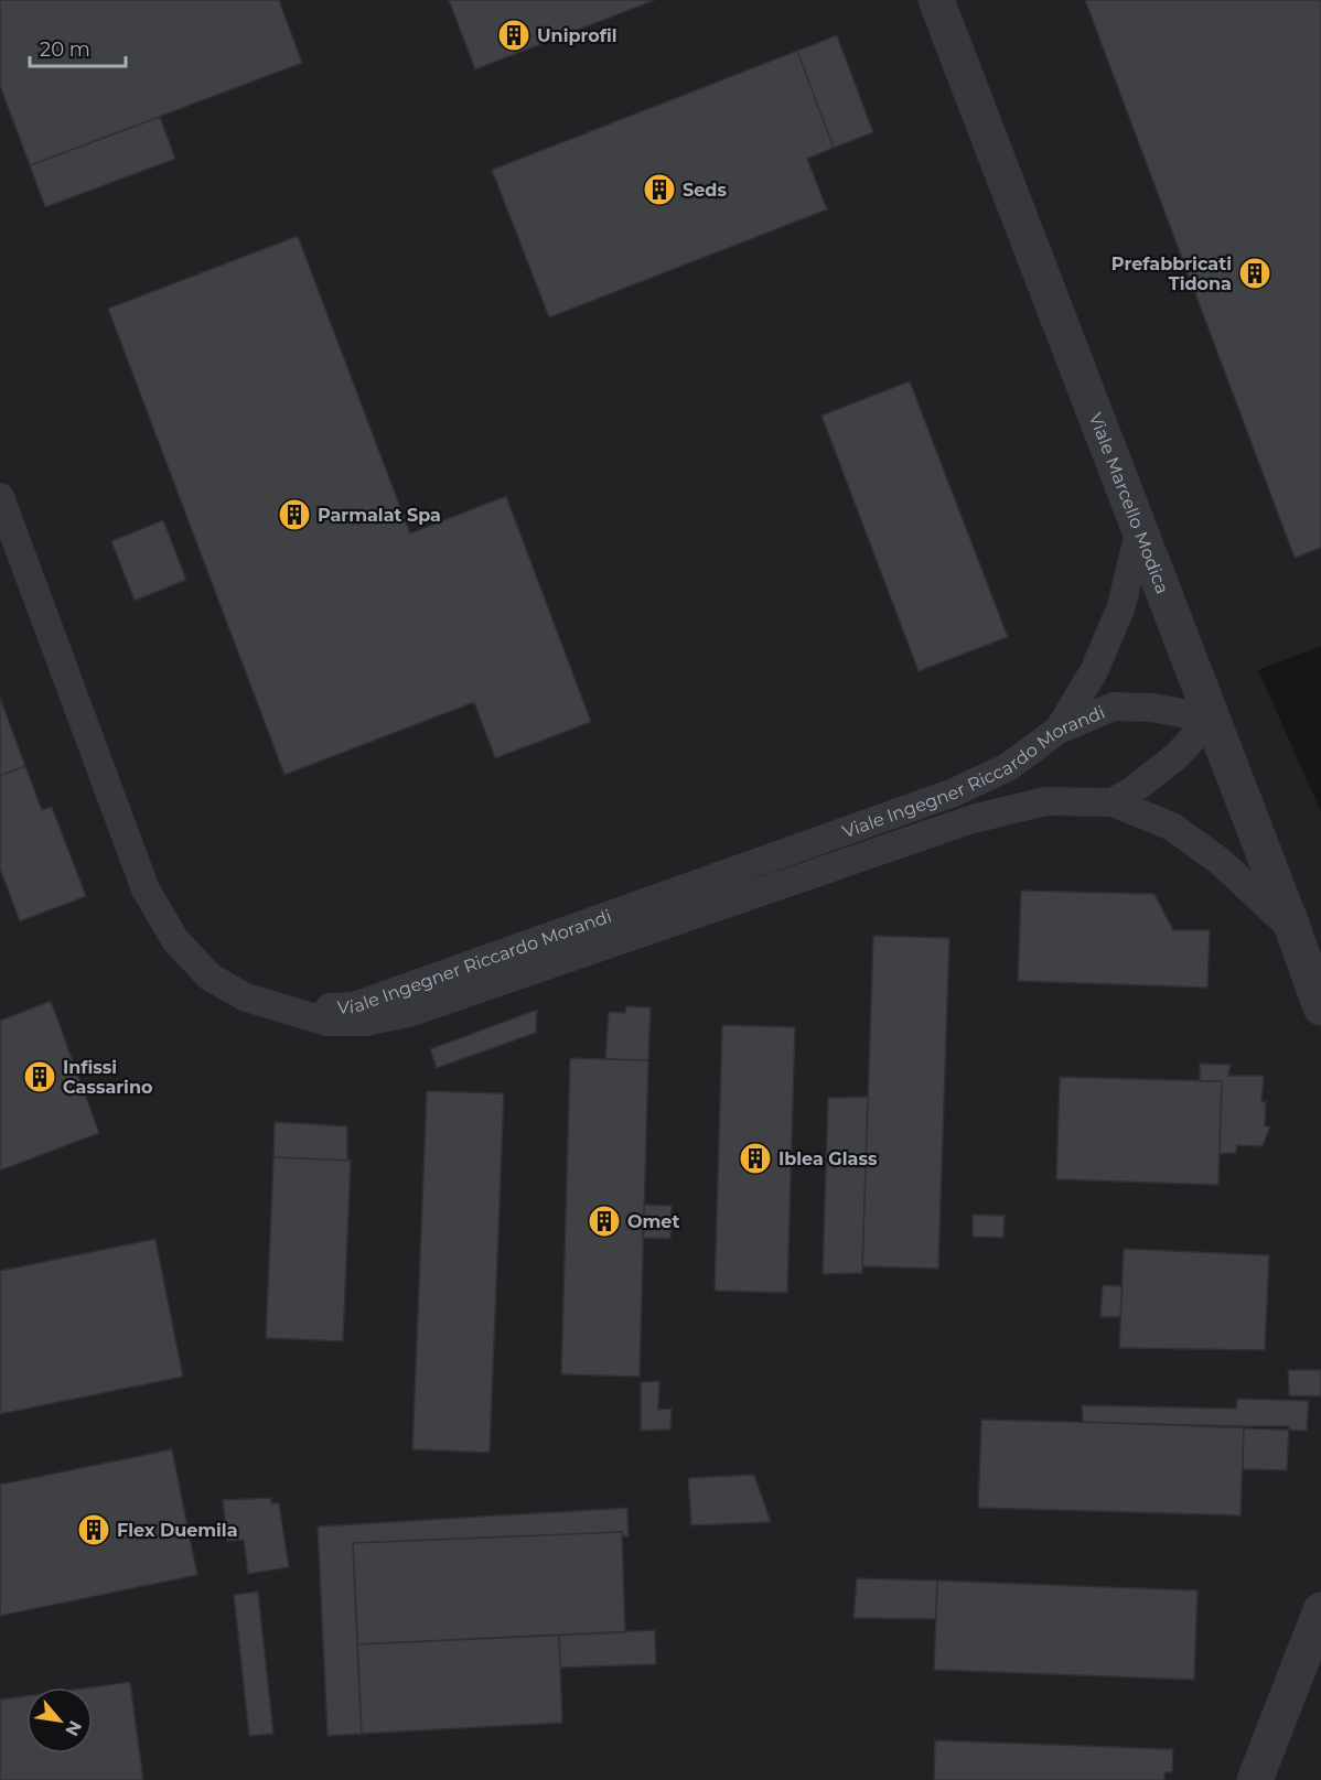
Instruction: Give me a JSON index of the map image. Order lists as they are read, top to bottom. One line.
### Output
{"streets":{"street":["Viale Marcello Modica","Viale Ingegner Riccardo Morandi"]},"crossings":[["Viale Marcello Modica","Viale Ingegner Riccardo Morandi"]],"places":{"building":["Uniprofil","Seds","Prefabbricati Tidona","Parmalat Spa","Infissi Cassarino","Iblea Glass","Omet","Flex Duemila"]},"scale_bar":"20 m","north":"bottom right"}
